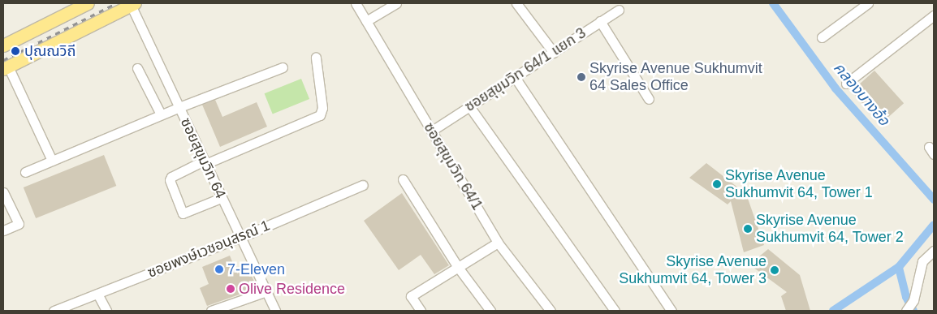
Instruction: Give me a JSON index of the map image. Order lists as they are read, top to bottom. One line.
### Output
{"streets":{"street":["ซอยสุขุมวิท 64/1 แยก 3","ซอยสุขุมวิท 64","ซอยสุขุมวิท 64/1","ซอยพงษ์เวชอนุสรณ์ 1"]},"crossings":[["ซอยสุขุมวิท 64/1 แยก 3","ซอยสุขุมวิท 64/1"],["ซอยสุขุมวิท 64","ซอยพงษ์เวชอนุสรณ์ 1"]],"water":["คลองบางอ้อ"],"places":["ปุณณวิถี","Skyrise Avenue Sukhumvit 64 Sales Office","Skyrise Avenue Sukhumvit 64, Tower 1","Skyrise Avenue Sukhumvit 64, Tower 2","7-Eleven","Skyrise Avenue Sukhumvit 64, Tower 3","Olive Residence"]}
